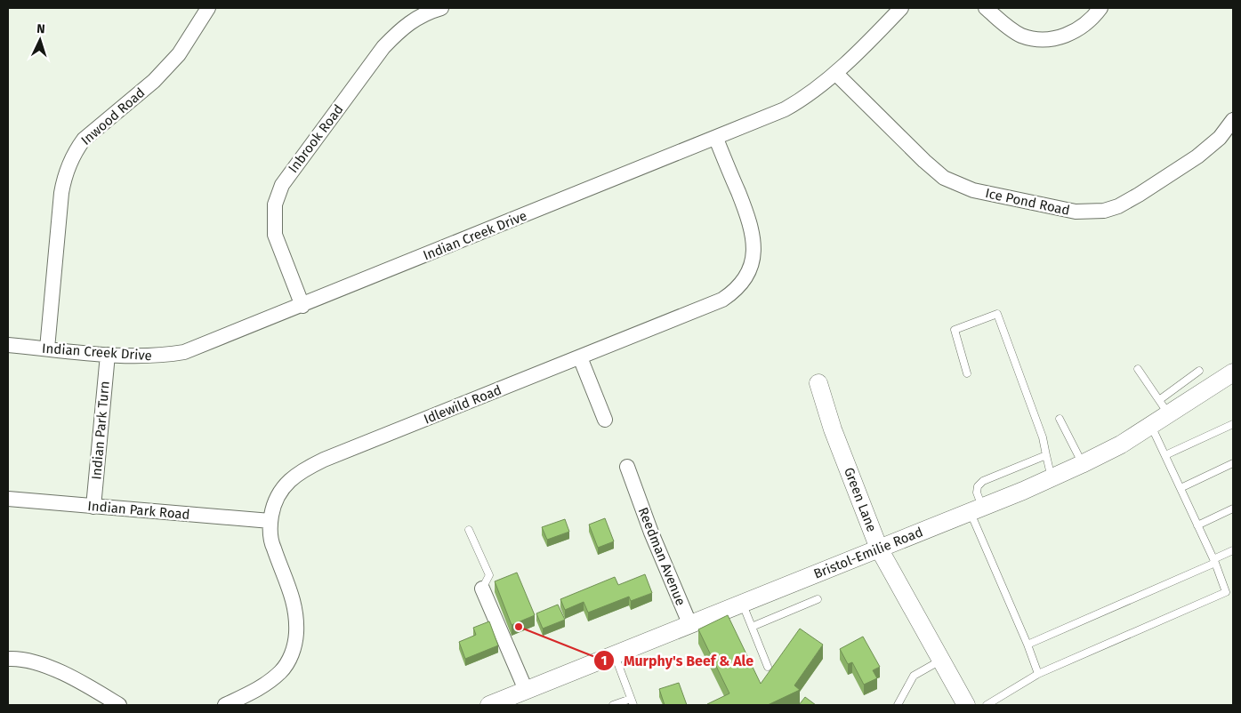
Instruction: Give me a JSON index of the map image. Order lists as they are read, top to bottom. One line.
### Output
{"streets":{"street":["Inwood Road","Inbrook Road","Ice Pond Road","Indian Creek Drive","Idlewild Road","Indian Park Turn","Green Lane","Indian Park Road","Bristol-Emilie Road","Reedman Avenue"]},"crossings":[["Inwood Road","Indian Creek Drive"],["Inbrook Road","Indian Creek Drive"],["Ice Pond Road","Indian Creek Drive"],["Indian Creek Drive","Idlewild Road"],["Indian Creek Drive","Indian Park Turn"],["Idlewild Road","Indian Park Road"],["Indian Park Turn","Indian Park Road"],["Green Lane","Bristol-Emilie Road"],["Bristol-Emilie Road","Reedman Avenue"]],"places":["Murphy's Beef & Ale"],"north":"top"}
